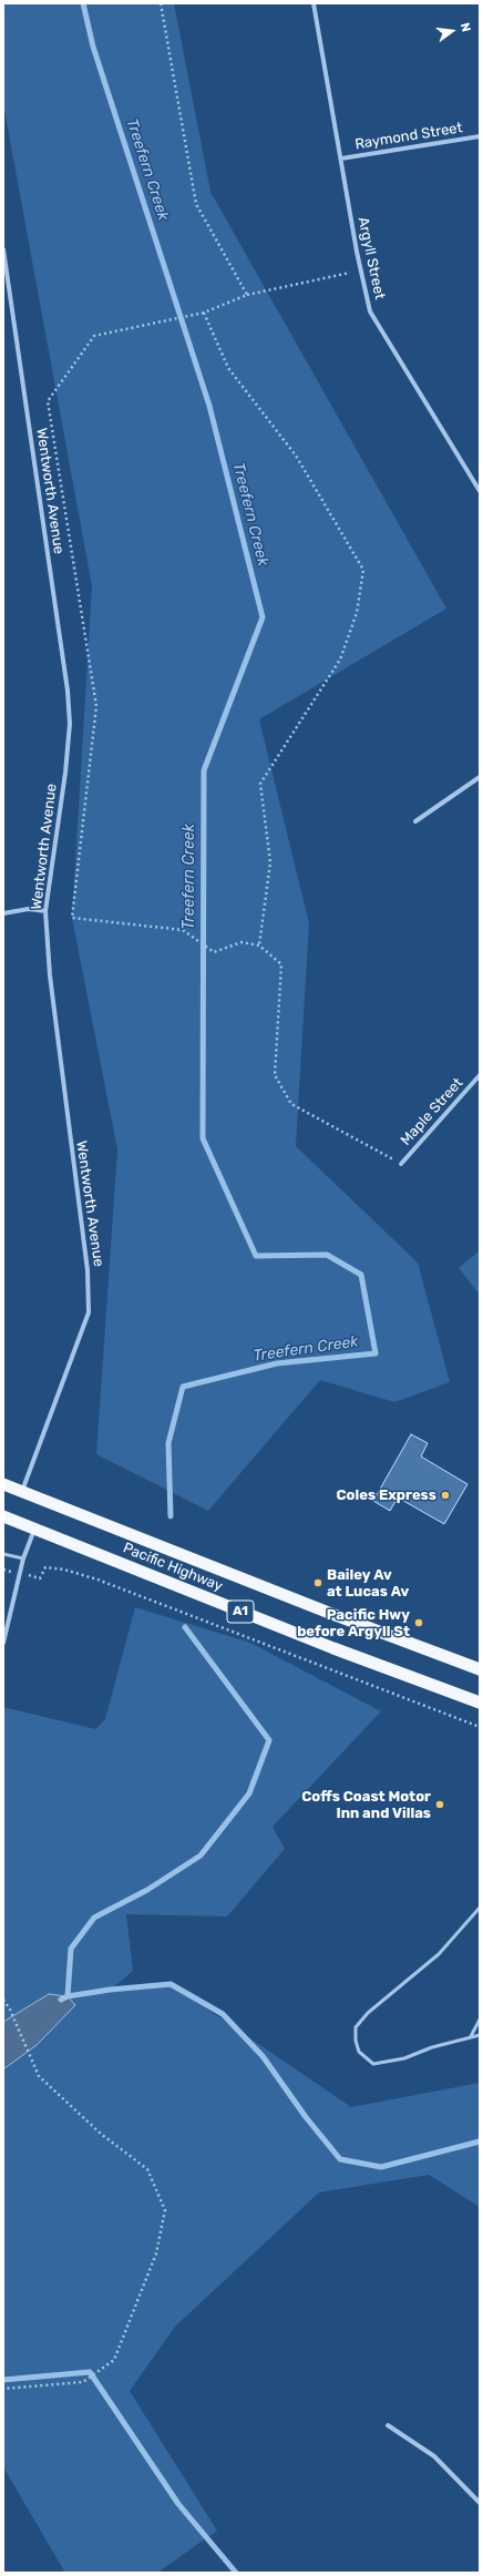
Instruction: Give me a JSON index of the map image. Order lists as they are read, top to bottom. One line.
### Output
{"streets":{"highway":["Pacific Highway","A1"],"street":["Raymond Street","Argyll Street","Wentworth Avenue","Maple Street"]},"crossings":[["Raymond Street","Argyll Street"],["Wentworth Avenue","Pacific Highway"]],"water":["Treefern Creek"],"places":["Coles Express","Bailey Av at Lucas Av","Pacific Hwy before Argyll St","Coffs Coast Motor Inn and Villas"],"north":"right"}
